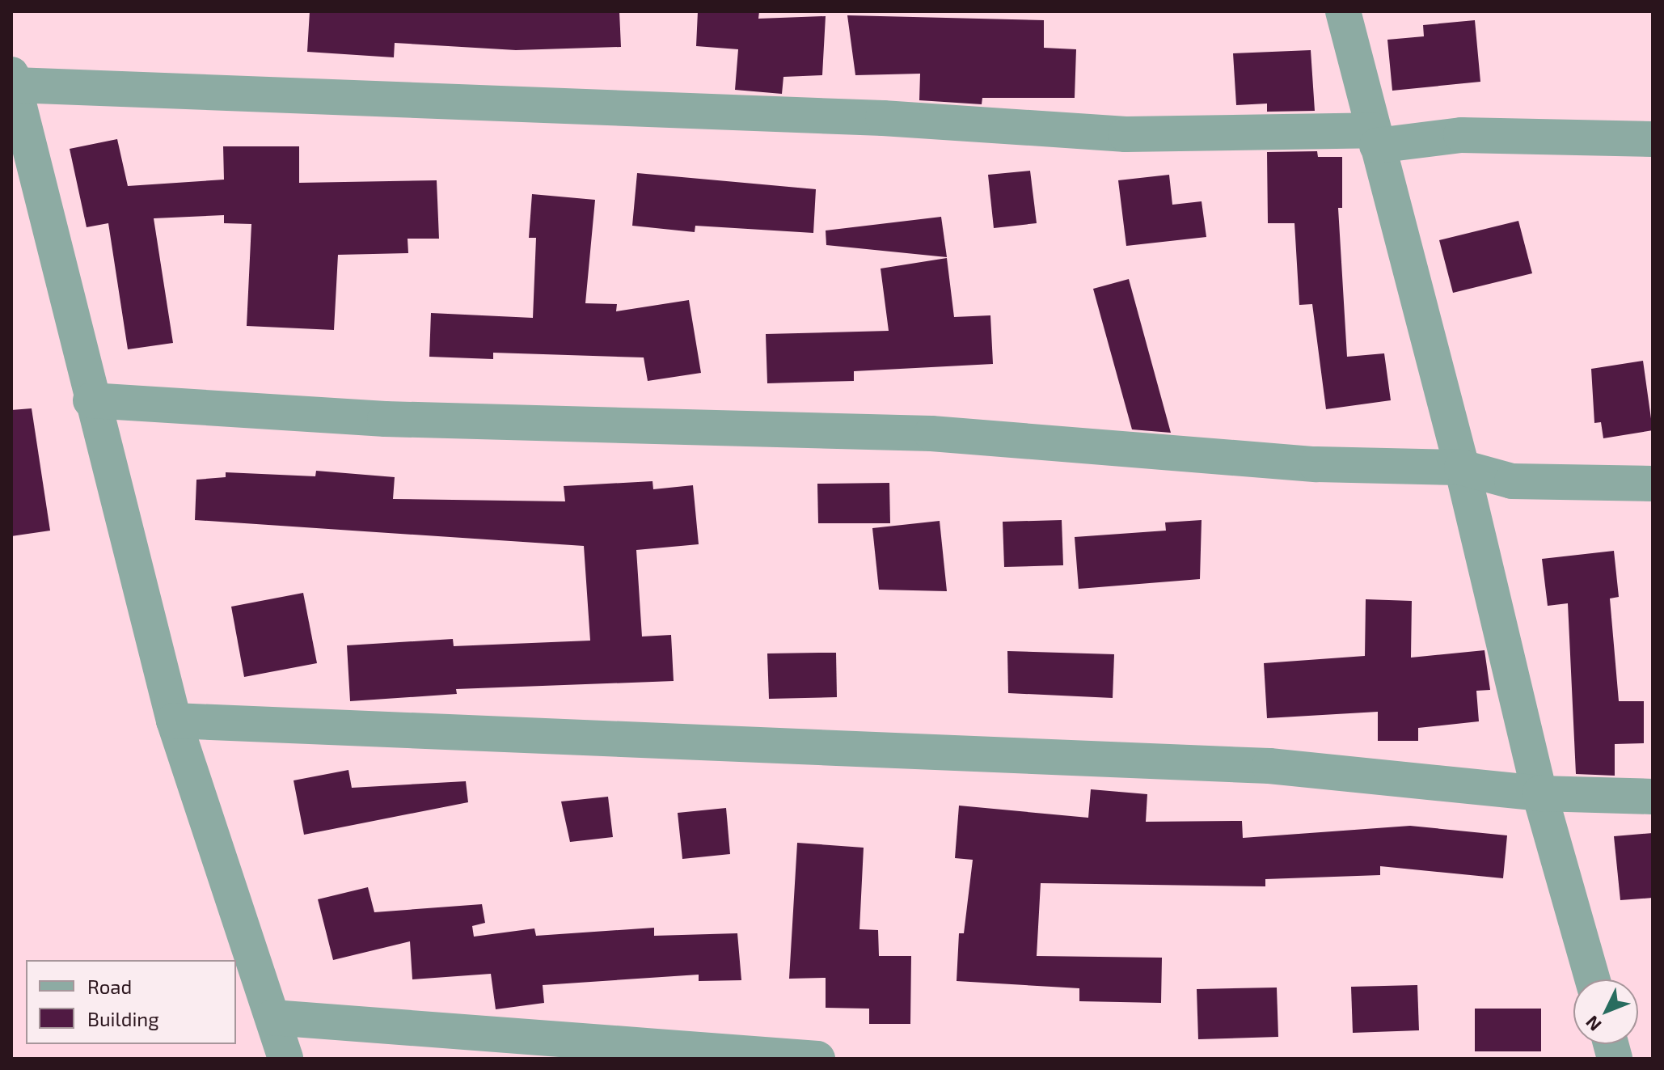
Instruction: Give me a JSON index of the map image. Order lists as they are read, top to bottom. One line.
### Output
{"legend":["Road","Building"],"north":"bottom left"}
